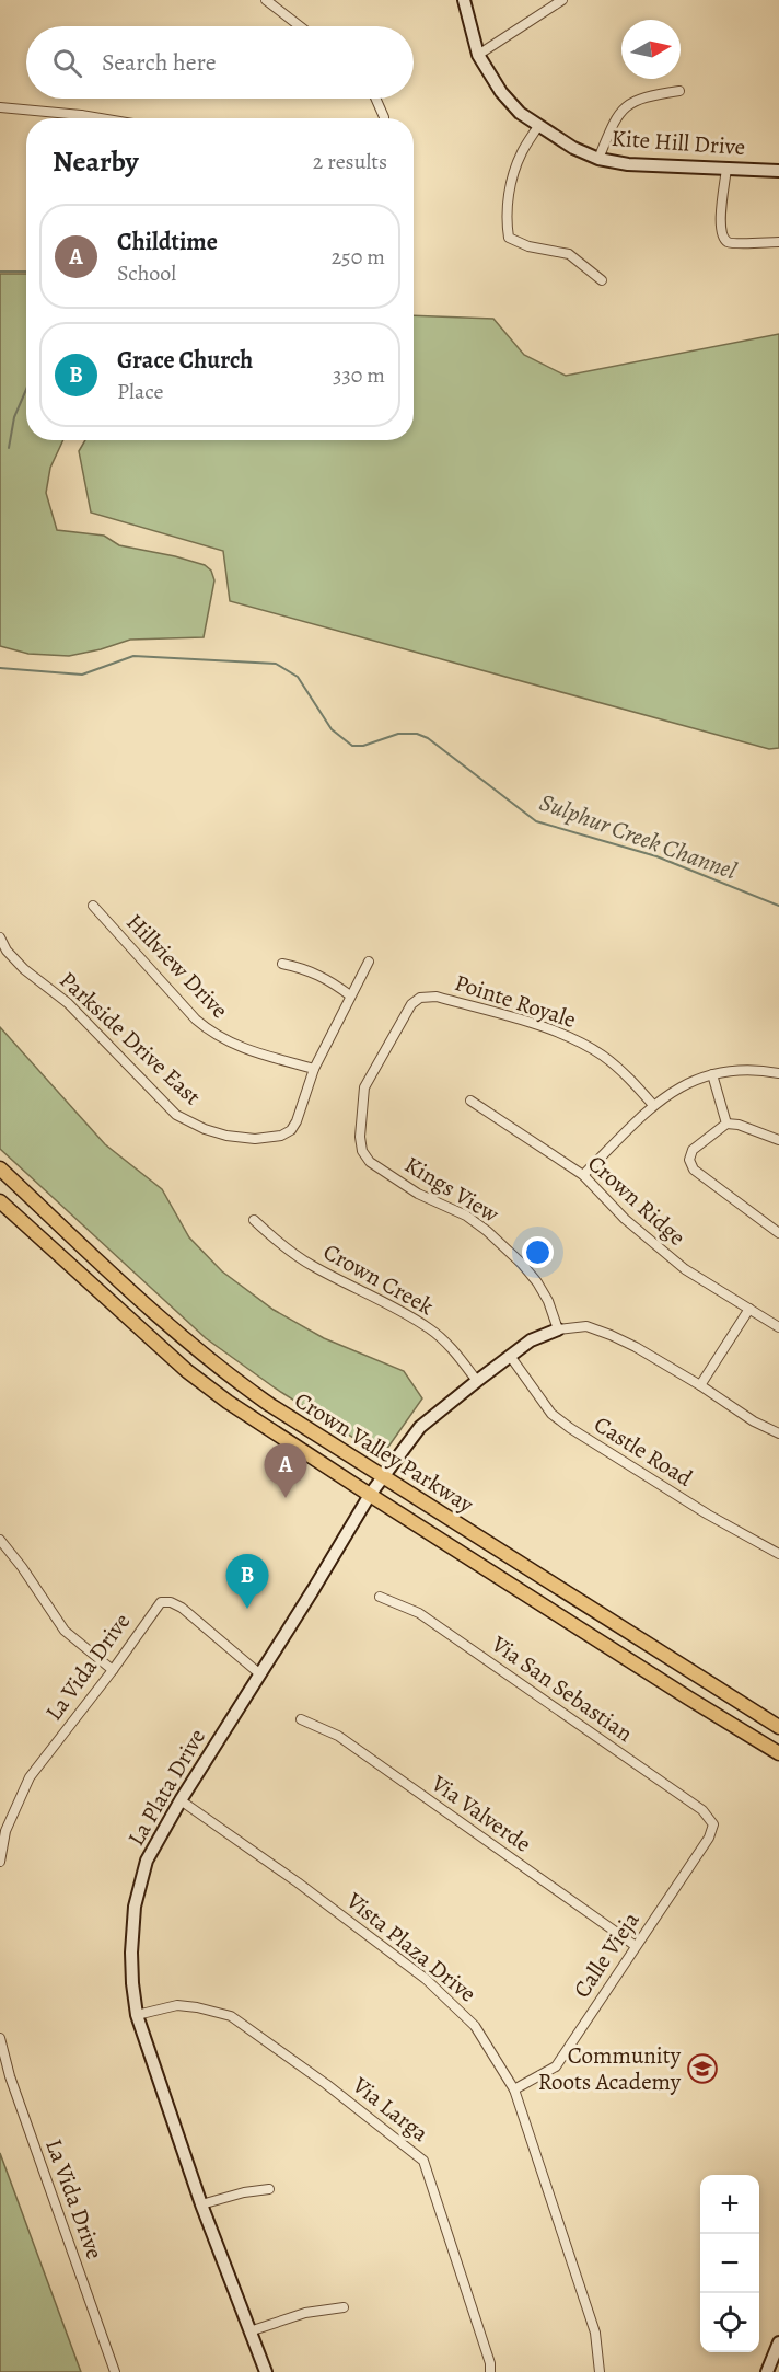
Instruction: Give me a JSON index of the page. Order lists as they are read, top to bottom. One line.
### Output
{"streets":{"main road":["Crown Valley Parkway"],"street":["Kite Hill Drive","Hillview Drive","Pointe Royale","Parkside Drive East","Kings View","Crown Ridge","Crown Creek","Castle Road","La Vida Drive","Via San Sebastian","La Plata Drive","Via Valverde","Vista Plaza Drive","Calle Vieja","Via Larga"]},"crossings":[["Hillview Drive","Parkside Drive East"],["Pointe Royale","Kings View"],["Kings View","La Plata Drive"],["Crown Creek","La Plata Drive"],["Castle Road","La Plata Drive"],["Crown Valley Parkway","La Plata Drive"],["La Vida Drive","La Plata Drive"],["Via San Sebastian","Calle Vieja"],["La Plata Drive","Vista Plaza Drive"],["La Plata Drive","Via Larga"],["Via Valverde","Calle Vieja"],["Vista Plaza Drive","Calle Vieja"]],"water":["Sulphur Creek Channel"],"places":{"school or university":["Community Roots Academy"]},"north":"right","page":{"search":"Search here","heading":["Nearby","2 results"],"list":[{"mark":"A","name":"Childtime","note":"School","value":"250 m"},{"mark":"B","name":"Grace Church","note":"Place","value":"330 m"}],"pins":["A","B"],"map_buttons":["+","−"]}}
